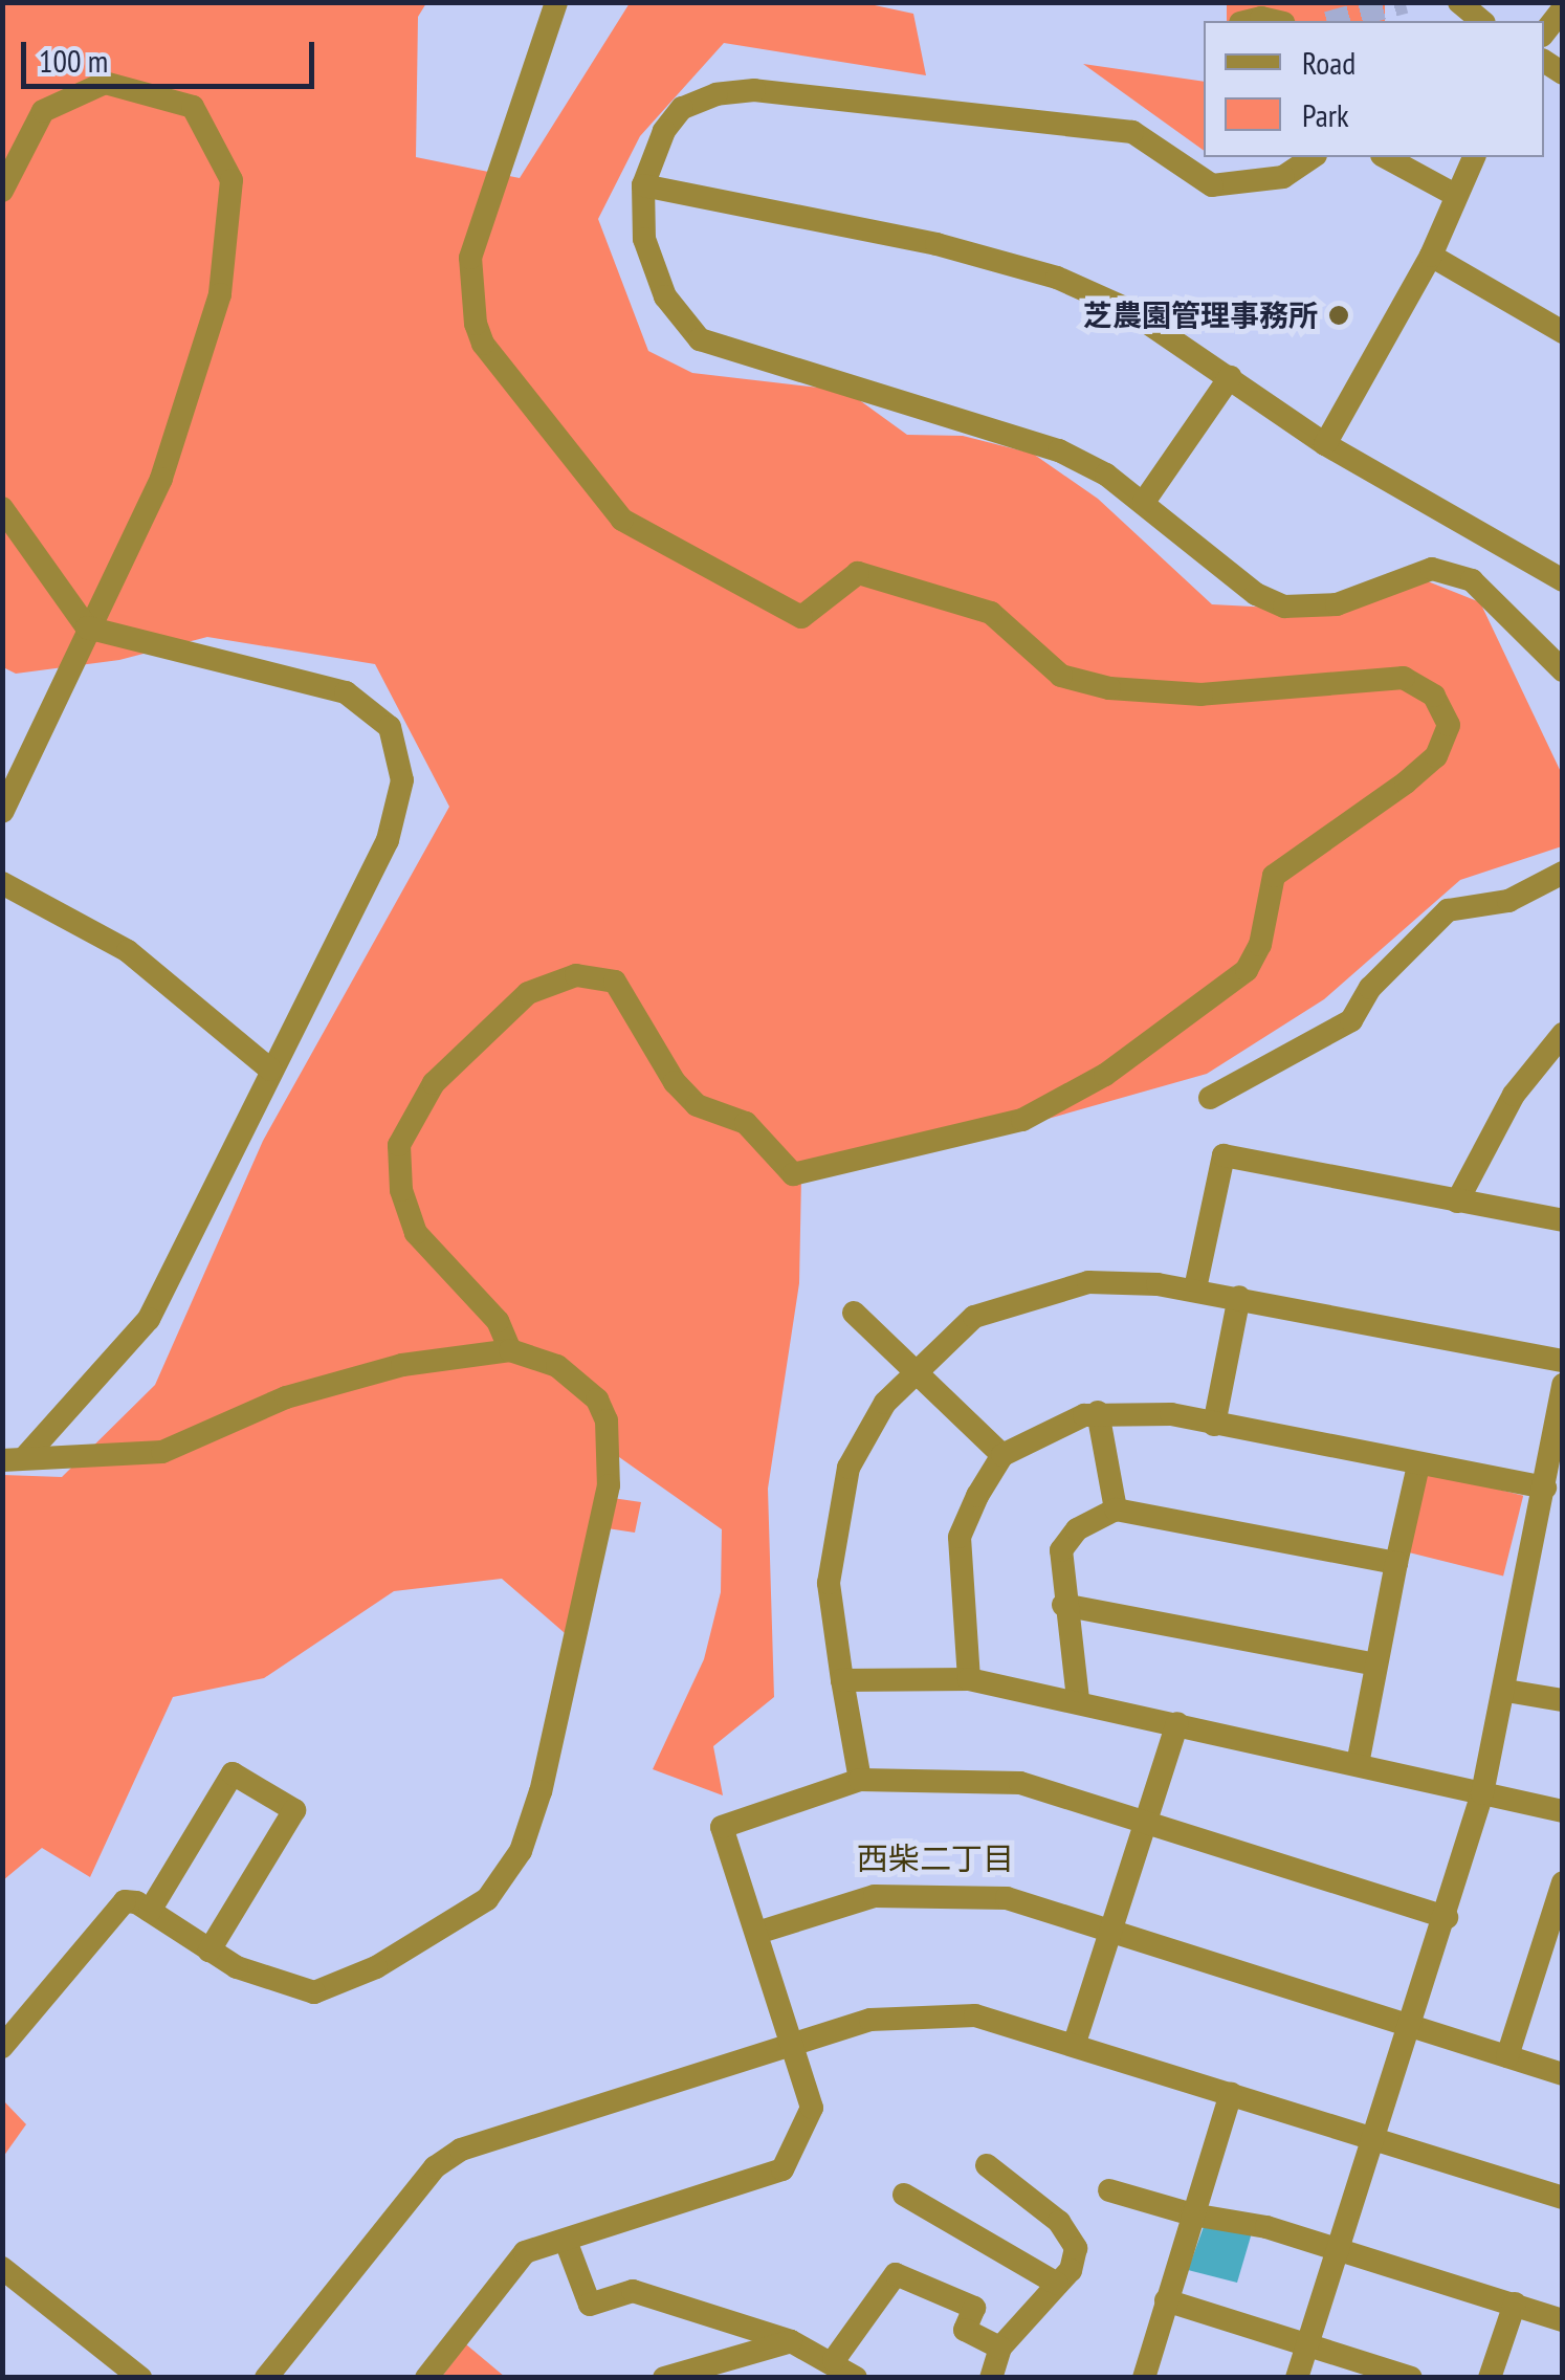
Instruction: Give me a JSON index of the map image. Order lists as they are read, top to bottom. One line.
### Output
{"districts":["西柴二丁目"],"places":["芝農園管理事務所"],"legend":["Road","Park"],"scale_bar":"100 m"}
